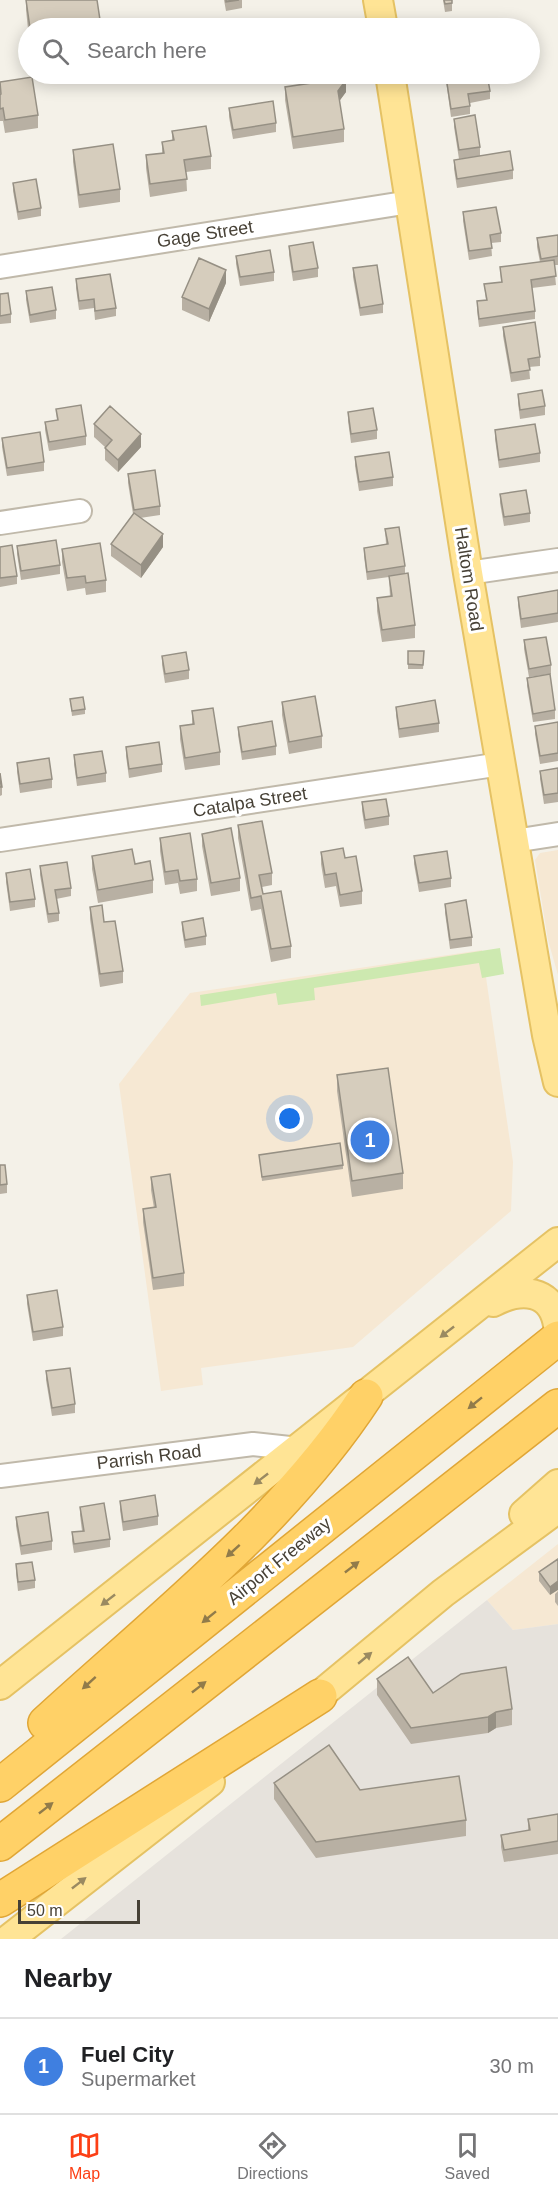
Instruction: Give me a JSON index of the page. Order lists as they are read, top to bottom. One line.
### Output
{"streets":{"highway":["Airport Freeway"],"main road":["Haltom Road"],"street":["Gage Street","Catalpa Street","Parrish Road"]},"crossings":[["Gage Street","Haltom Road"],["Haltom Road","Catalpa Street"]],"scale_bar":"50 m","page":{"search":"Search here","pins":"1","scale":"50 m","heading":"Nearby","list":[{"mark":"1","name":"Fuel City","note":"Supermarket","value":"30 m"}],"nav":["Map","Directions","Saved"]}}
